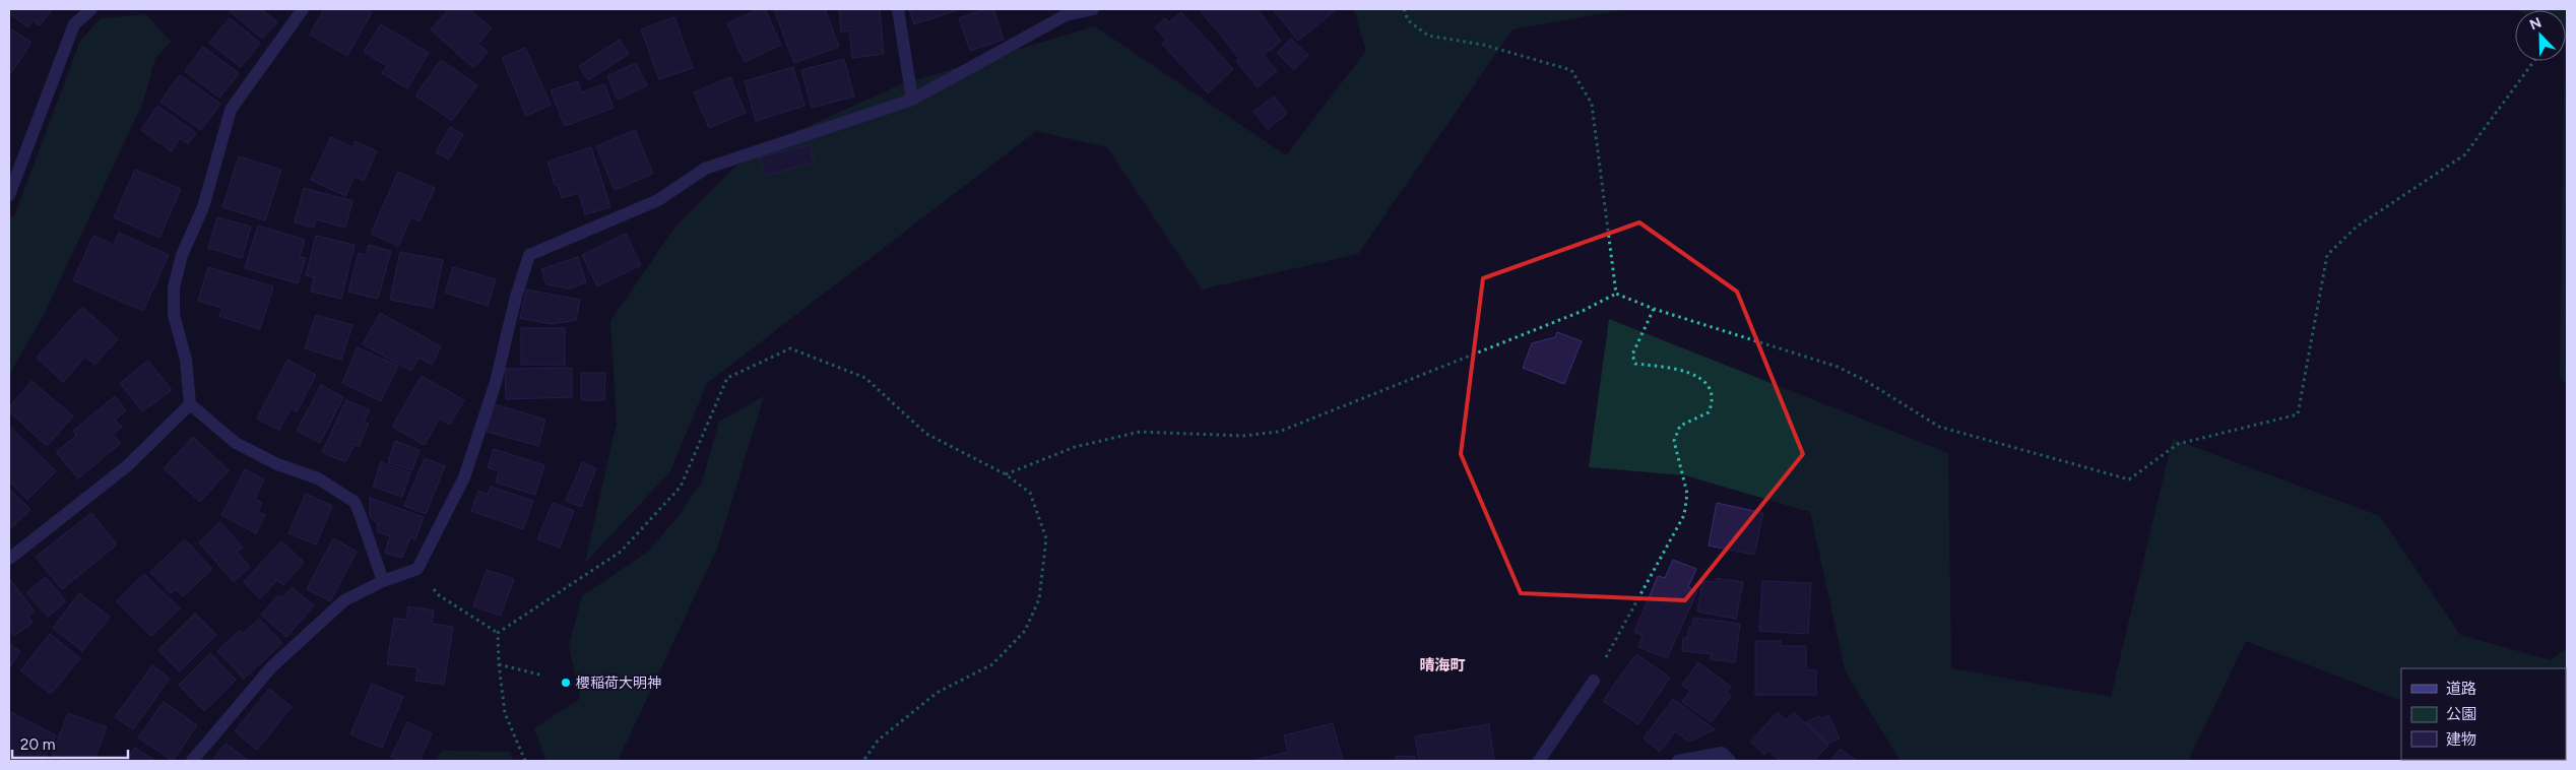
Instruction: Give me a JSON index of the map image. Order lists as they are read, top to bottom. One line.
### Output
{"districts":["晴海町"],"places":["櫻稲荷大明神"],"legend":["道路","公園","建物"],"scale_bar":"20 m","north":"top left"}
